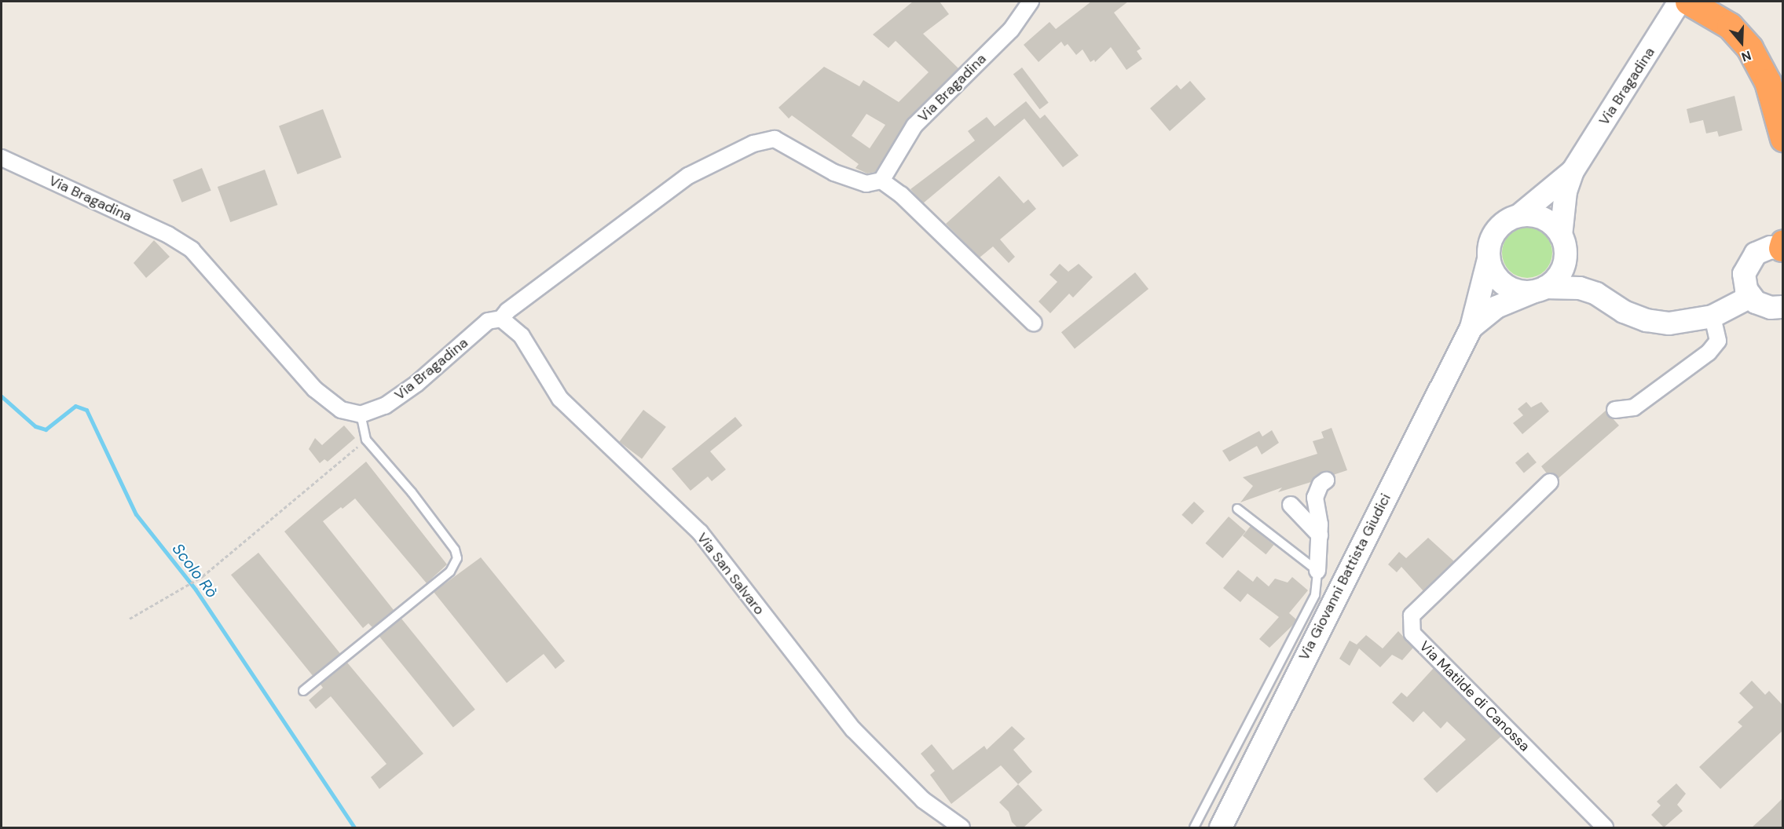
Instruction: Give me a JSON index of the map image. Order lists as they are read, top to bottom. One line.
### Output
{"streets":{"main road":["Via Bragadina","Via Giovanni Battista Giudici"],"street":["Via San Salvaro","Via Matilde di Canossa"]},"crossings":[["Via Bragadina","Via San Salvaro"],["Via Bragadina","Via Giovanni Battista Giudici"]],"water":["Scolo Rò"],"north":"bottom"}
